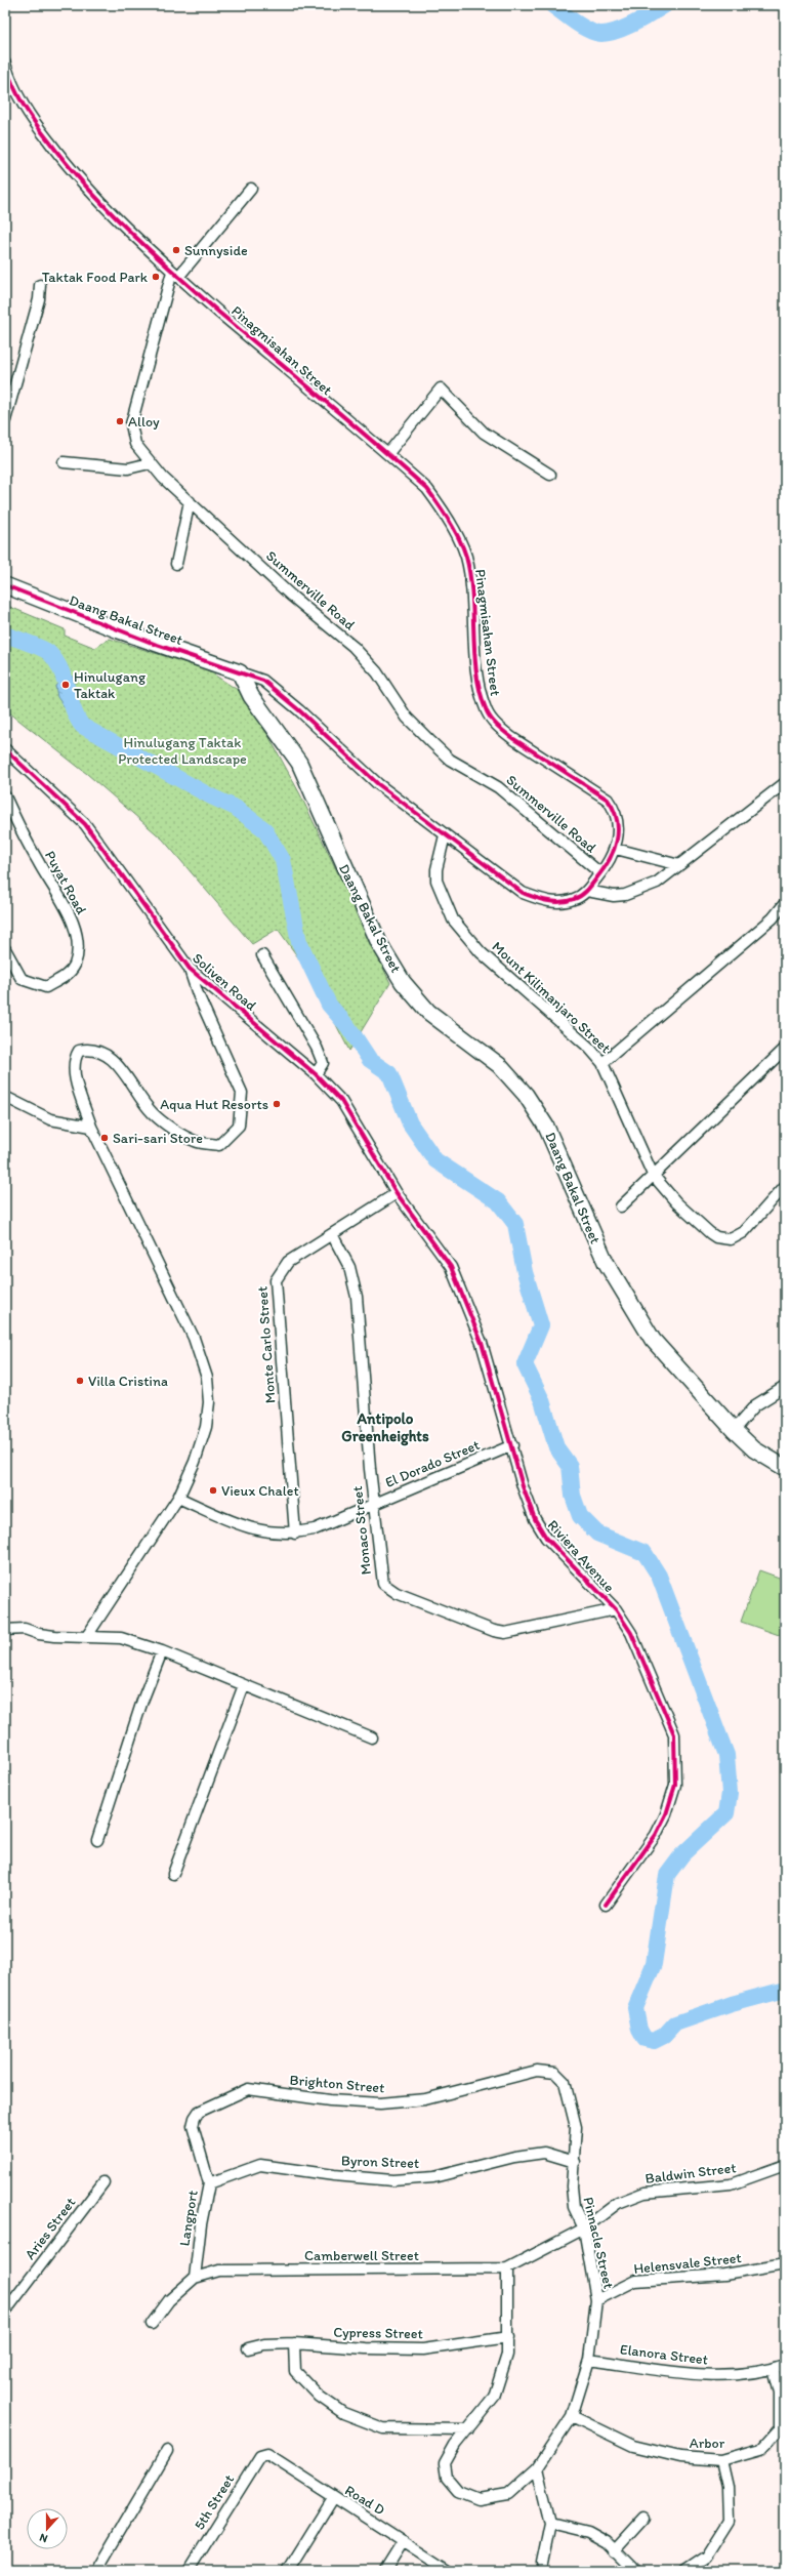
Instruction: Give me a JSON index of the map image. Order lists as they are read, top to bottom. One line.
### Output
{"streets":{"street":["Pinagmisahan Street","Summerville Road","Daang Bakal Street","Puyat Road","Soliven Road","Mount Kilimanjaro Street","Monte Carlo Street","El Dorado Street","Monaco Street","Riviera Avenue","Brighton Street","Byron Street","Baldwin Street","Langport","Aries Street","Pinnacle Street","Camberwell Street","Helensvale Street","Cypress Street","Elanora Street","Arbor","Road D","5th Street"]},"crossings":[["Pinagmisahan Street","Summerville Road"],["Pinagmisahan Street","Daang Bakal Street"],["Pinagmisahan Street","Mount Kilimanjaro Street"],["Soliven Road","Monte Carlo Street"],["Soliven Road","Riviera Avenue"],["Monte Carlo Street","El Dorado Street"],["Monte Carlo Street","Monaco Street"],["Monte Carlo Street","Riviera Avenue"],["El Dorado Street","Monaco Street"],["El Dorado Street","Riviera Avenue"],["Monaco Street","Riviera Avenue"],["Brighton Street","Langport"],["Brighton Street","Pinnacle Street"],["Byron Street","Langport"],["Byron Street","Pinnacle Street"],["Baldwin Street","Pinnacle Street"],["Baldwin Street","Camberwell Street"],["Langport","Camberwell Street"],["Pinnacle Street","Camberwell Street"],["Pinnacle Street","Helensvale Street"],["Pinnacle Street","Cypress Street"],["Pinnacle Street","Elanora Street"],["Pinnacle Street","Arbor"],["Elanora Street","Arbor"],["Road D","5th Street"]],"districts":["Antipolo Greenheights"],"parks":["Hinulugang Taktak Protected Landscape"],"places":["Sunnyside","Taktak Food Park","Alloy","Hinulugang Taktak","Aqua Hut Resorts","Sari-sari Store","Villa Cristina","Vieux Chalet"],"north":"bottom"}
